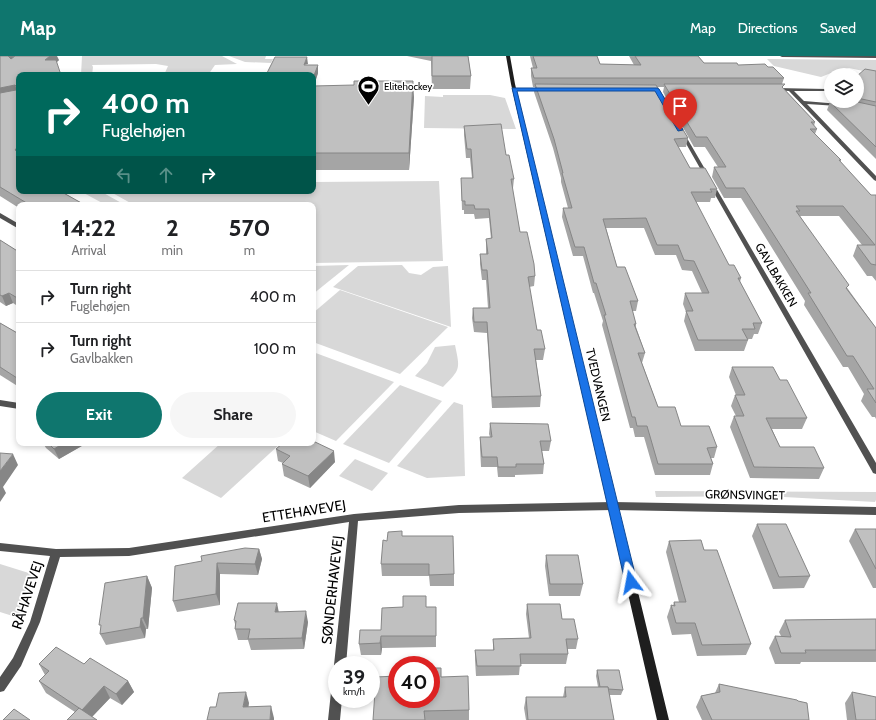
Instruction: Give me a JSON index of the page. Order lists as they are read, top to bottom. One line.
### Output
{"streets":{"street":["GAVLBAKKEN","TVEDVANGEN","GRØNSVINGET","ETTEHAVEVEJ","SØNDERHAVEVEJ","RÅHAVEVEJ"]},"crossings":[["TVEDVANGEN","GRØNSVINGET"],["TVEDVANGEN","ETTEHAVEVEJ"],["GRØNSVINGET","ETTEHAVEVEJ"],["ETTEHAVEVEJ","SØNDERHAVEVEJ"],["ETTEHAVEVEJ","RÅHAVEVEJ"]],"places":{"sports":["Elitehockey"]},"page":{"header":"Map","nav":["Map","Directions","Saved"],"turn":["400 m","Fuglehøjen"],"eta":["14:22","Arrival","2","min","570","m"],"list":[{"name":"Turn right","note":"Fuglehøjen","value":"400 m"},{"name":"Turn right","note":"Gavlbakken","value":"100 m"}],"buttons":["Exit","Share"],"speed":"39 km/h","limit":"40"}}
